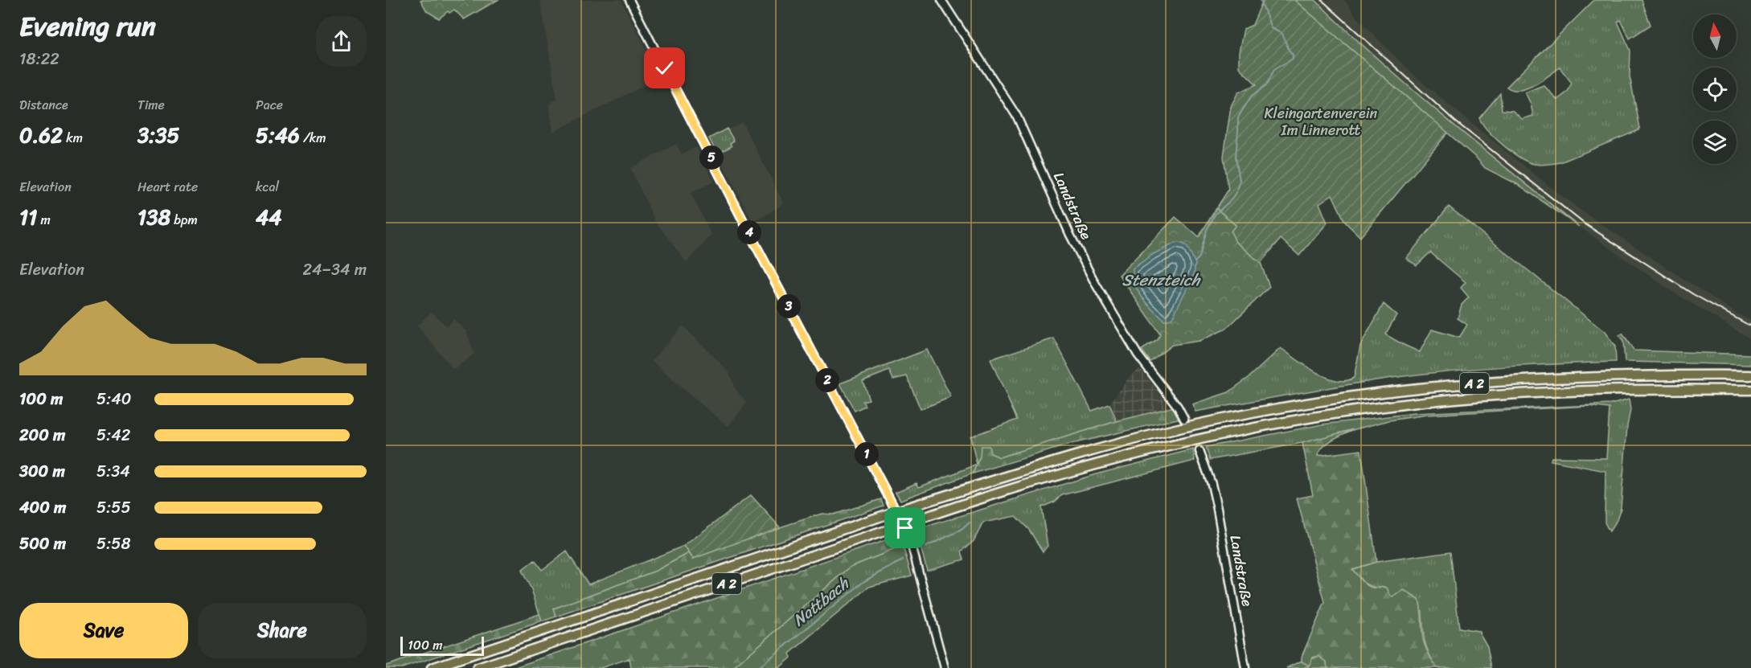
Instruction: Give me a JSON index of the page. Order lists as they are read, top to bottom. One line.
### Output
{"streets":{"highway":["A 2"],"main road":["Landstraße"]},"water":["Stenzteich","Nattbach"],"parks":["Kleingartenverein Im Linnerott"],"scale_bar":"100 m","north":"top","page":{"heading":["Evening run","18:22"],"stats":[["Distance","0.62 km"],["Time","3:35"],["Pace","5:46 /km"],["Elevation","11 m"],["Heart rate","138 bpm"],["kcal","44"]],"pins":["5","4","3","2","1"],"chart":["Elevation","24–34 m"],"list":[{"name":"100 m","note":"5:40"},{"name":"200 m","note":"5:42"},{"name":"300 m","note":"5:34"},{"name":"400 m","note":"5:55"},{"name":"500 m","note":"5:58"}],"buttons":["Save","Share"],"scale":"100 m"}}
